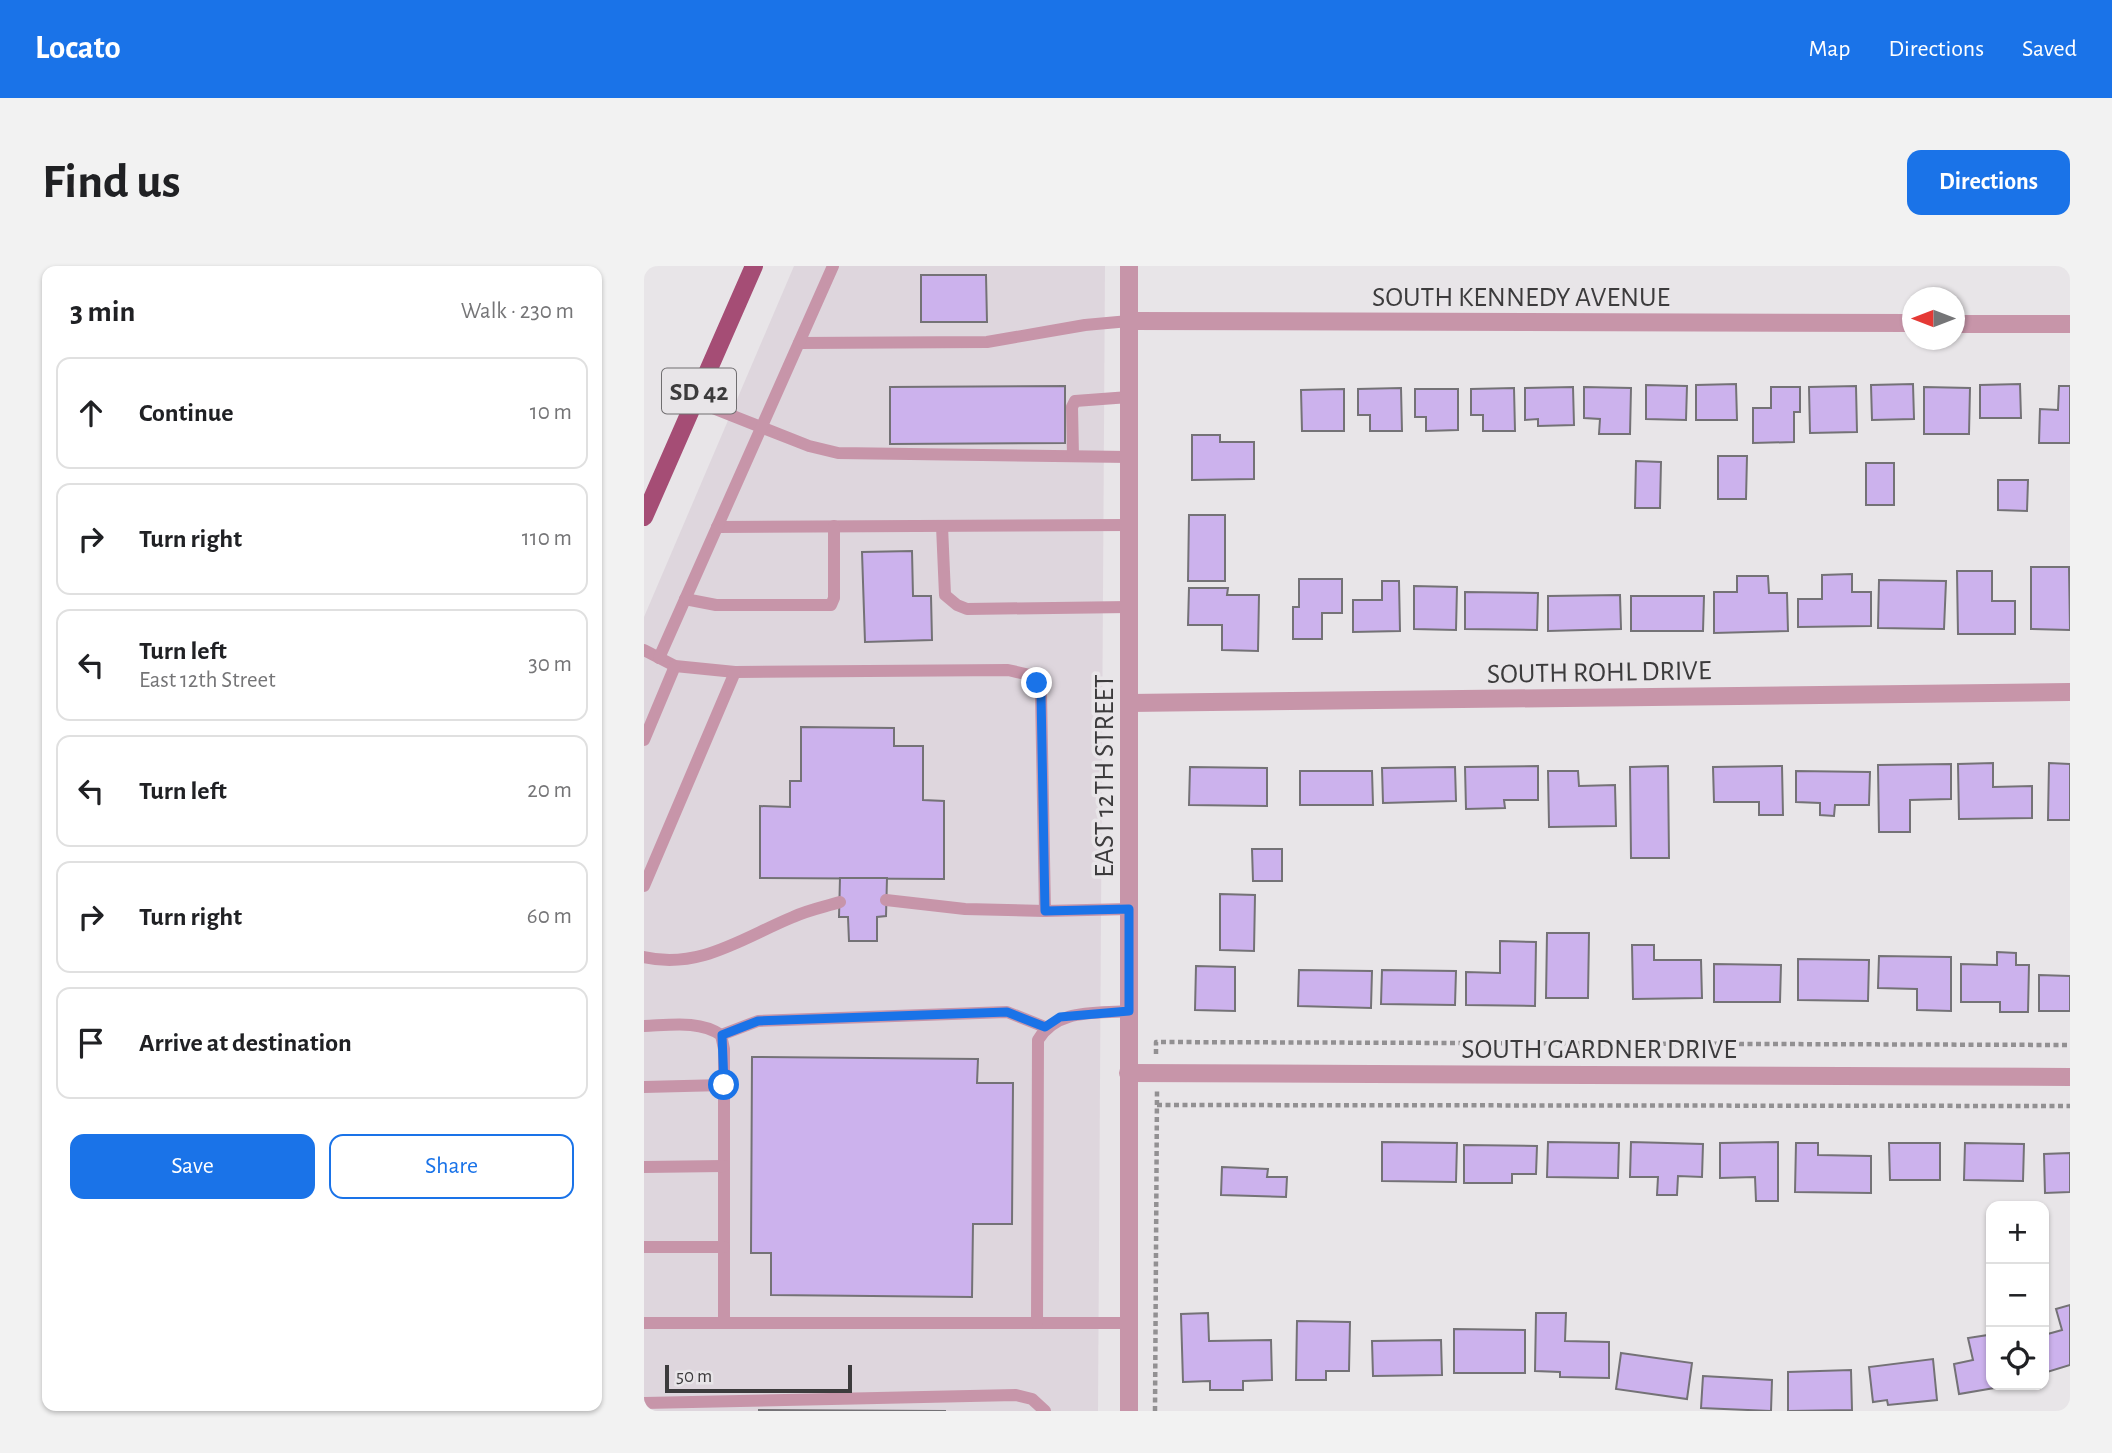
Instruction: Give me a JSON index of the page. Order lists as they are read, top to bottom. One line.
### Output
{"streets":{"main road":["SD 42"],"street":["SOUTH KENNEDY AVENUE","SOUTH ROHL DRIVE","EAST 12TH STREET","SOUTH GARDNER DRIVE"]},"crossings":[["SOUTH KENNEDY AVENUE","EAST 12TH STREET"],["SOUTH ROHL DRIVE","EAST 12TH STREET"],["EAST 12TH STREET","SOUTH GARDNER DRIVE"]],"scale_bar":"50 m","north":"left","page":{"header":"Locato","nav":["Map","Directions","Saved"],"buttons":["Directions",["Save","Share"]],"title":"Find us","heading":["3 min","Walk · 230 m"],"list":[["Continue","10 m"],["Turn right","110 m"],["Turn left","East 12th Street","30 m"],["Turn left","20 m"],["Turn right","60 m"],"Arrive at destination"],"map_buttons":["+","−"],"scale":"50 m"}}
